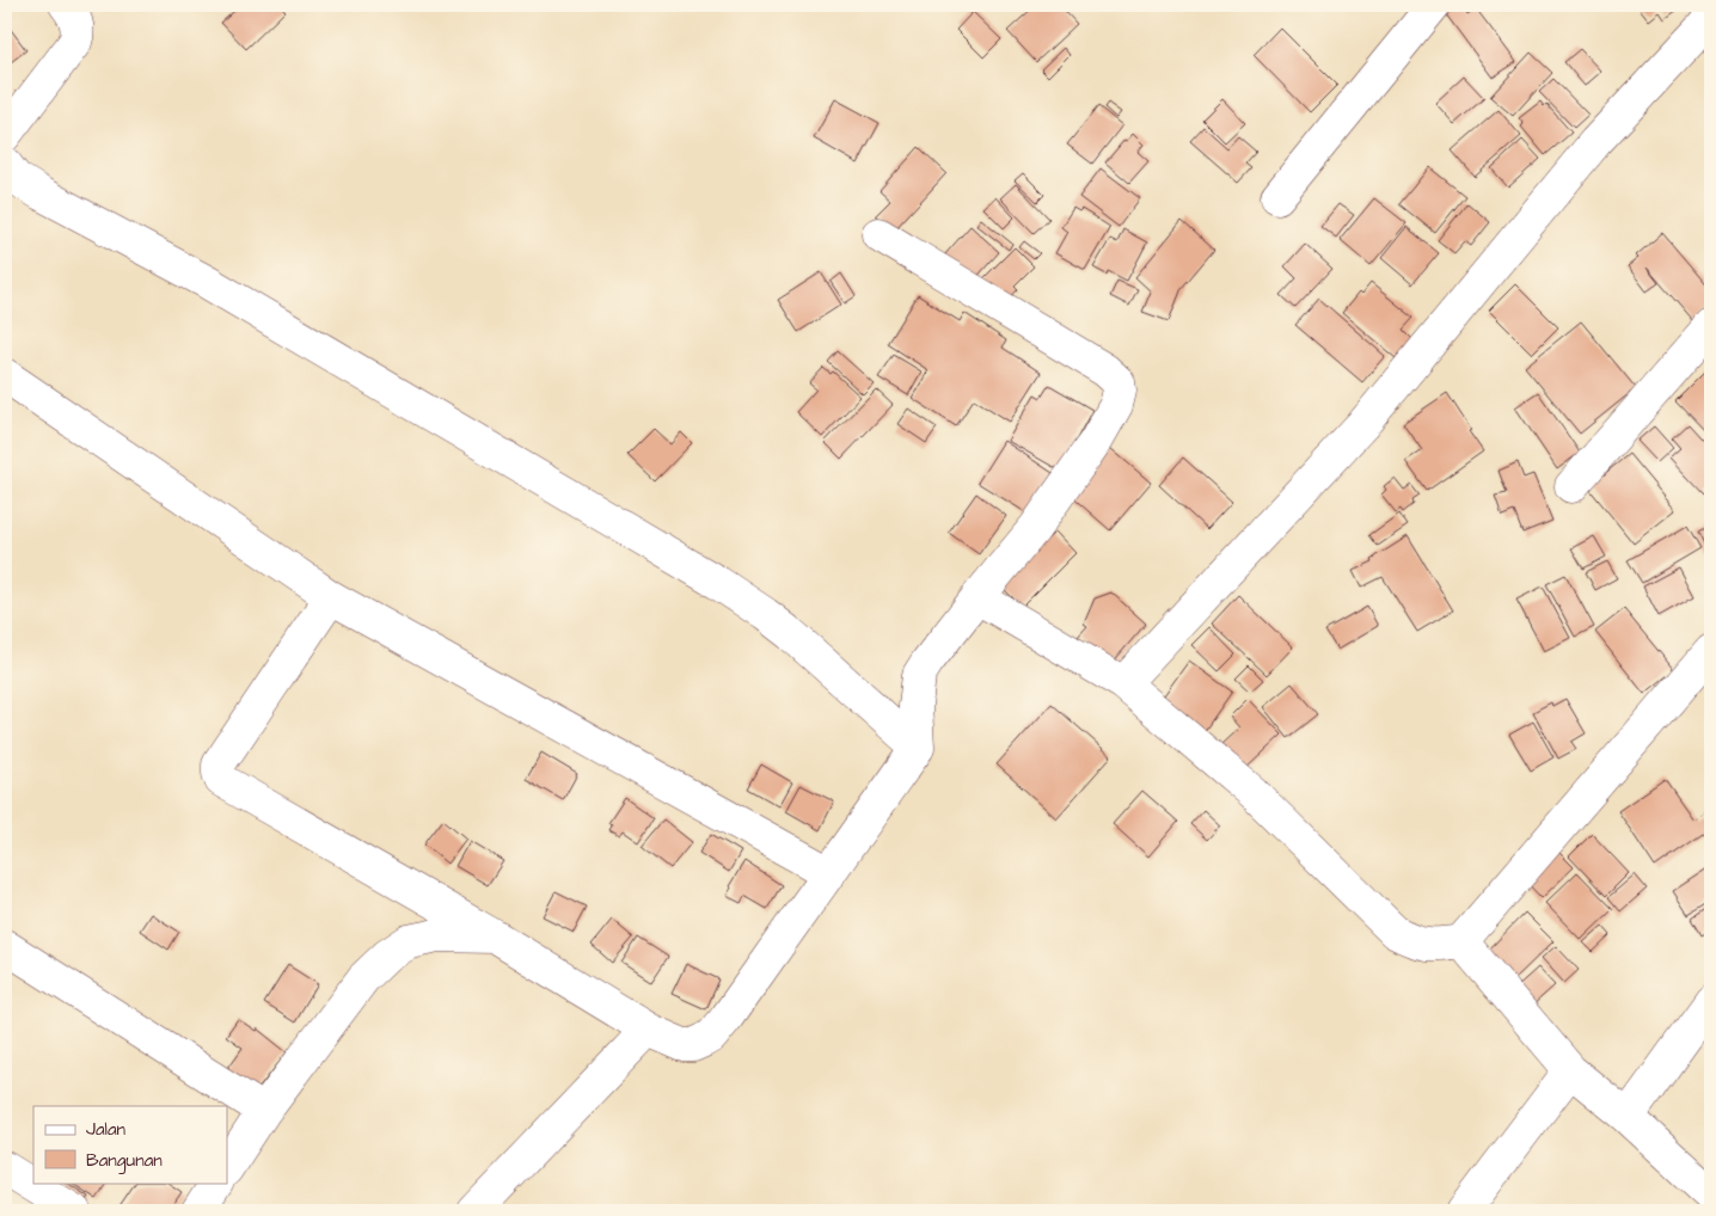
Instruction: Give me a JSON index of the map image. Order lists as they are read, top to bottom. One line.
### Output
{"legend":["Jalan","Bangunan"]}
